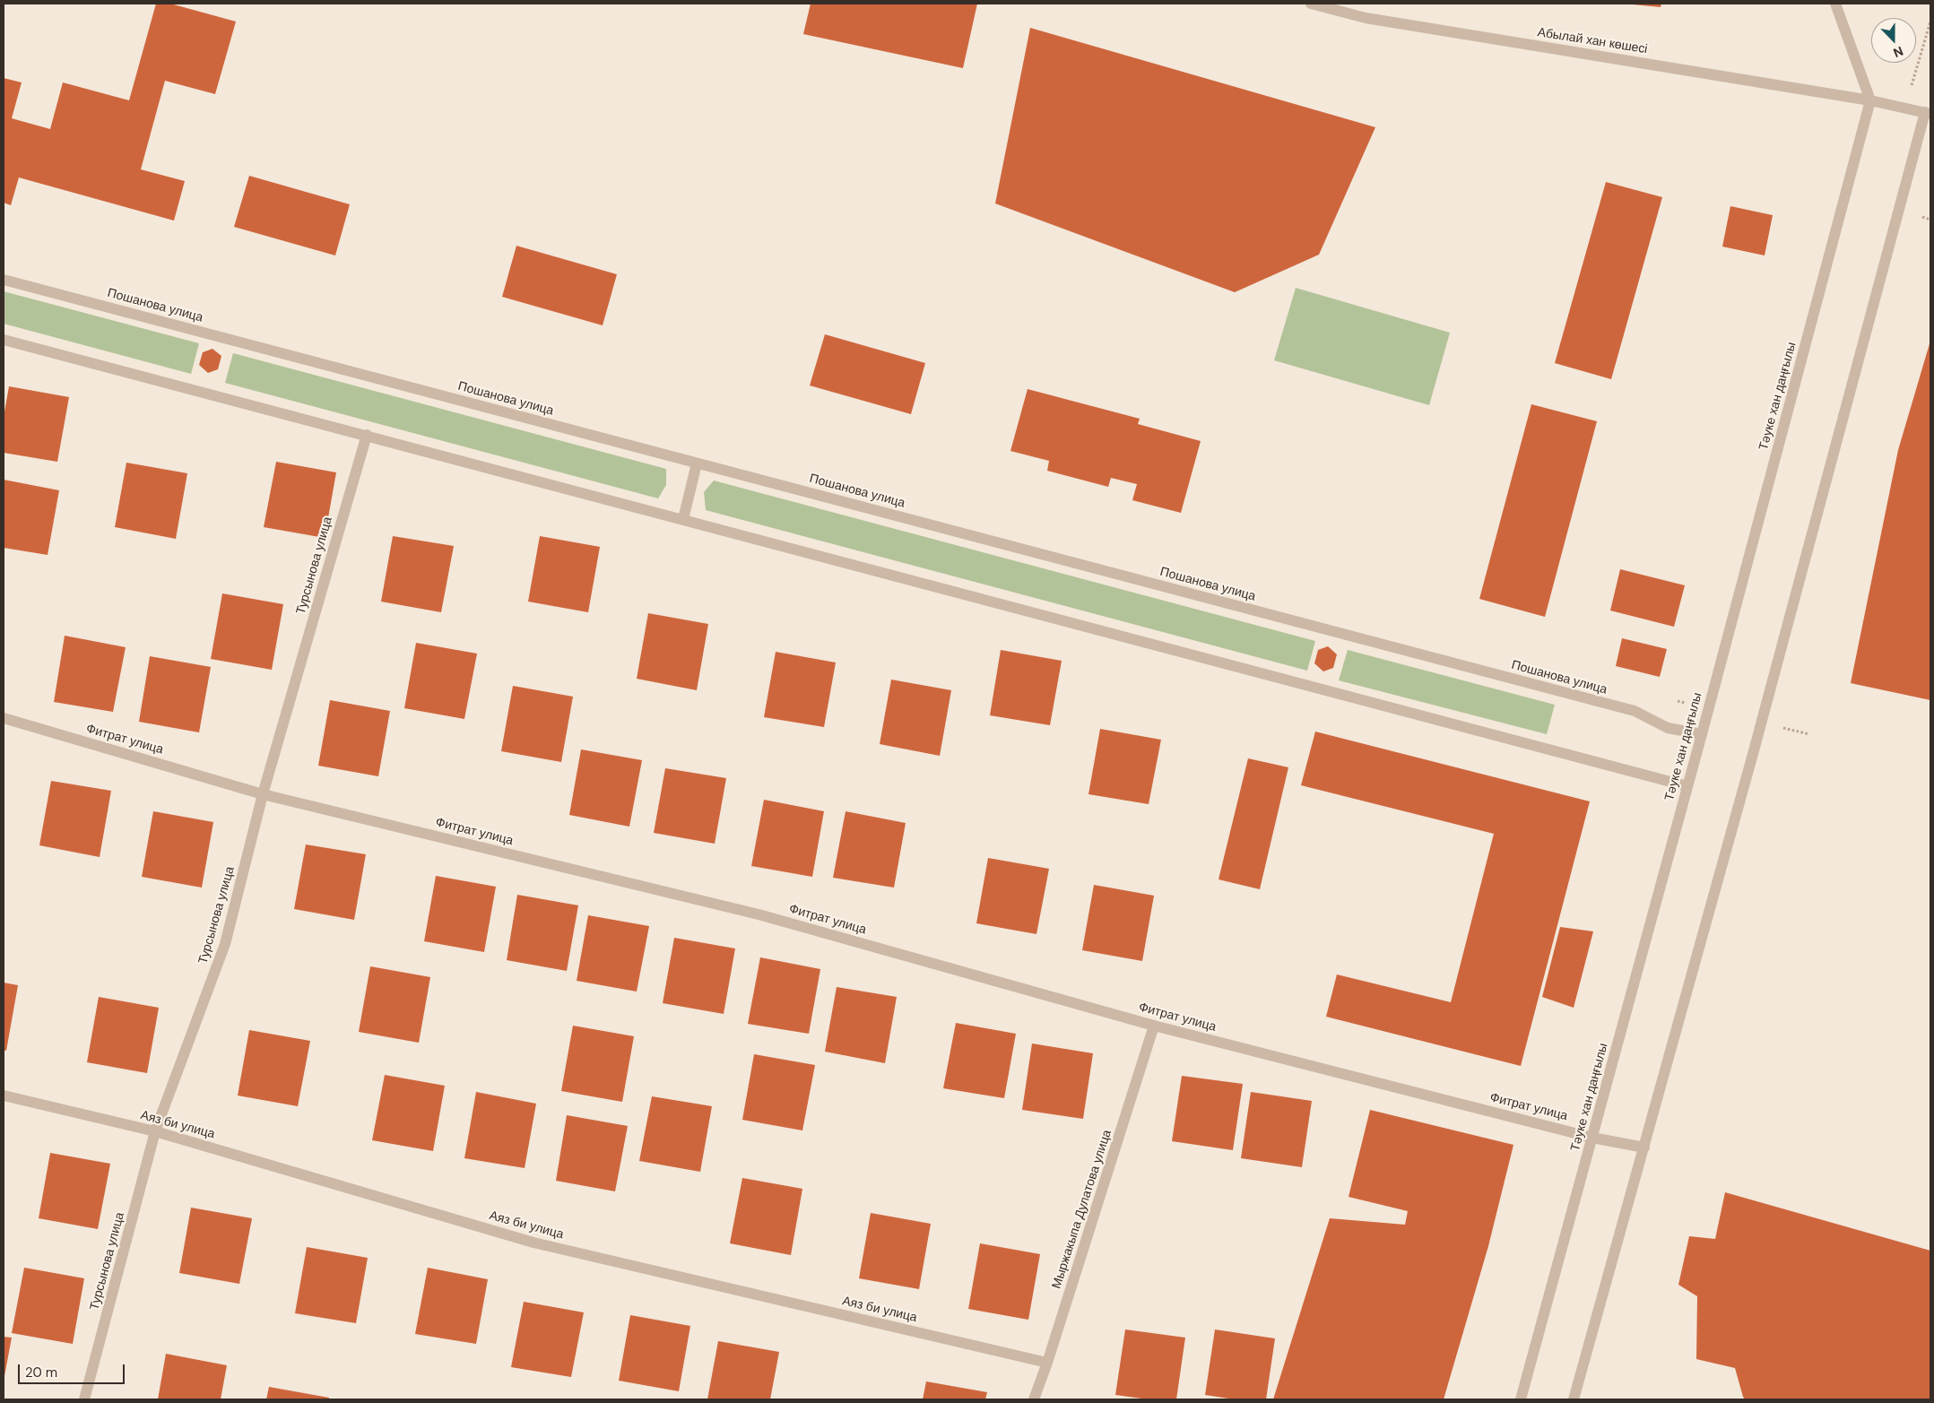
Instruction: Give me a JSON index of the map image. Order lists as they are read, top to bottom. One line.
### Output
{"streets":{"street":["Абылай хан көшесі","Пошанова улица","Тәуке хан даңғылы","Турсынова улица","Фитрат улица","Аяз би улица","Мыржакыпа Дулатова улица"]},"crossings":[["Абылай хан көшесі","Тәуке хан даңғылы"],["Пошанова улица","Тәуке хан даңғылы"],["Тәуке хан даңғылы","Фитрат улица"],["Турсынова улица","Фитрат улица"],["Турсынова улица","Аяз би улица"],["Фитрат улица","Мыржакыпа Дулатова улица"],["Аяз би улица","Мыржакыпа Дулатова улица"]],"scale_bar":"20 m","north":"bottom"}
